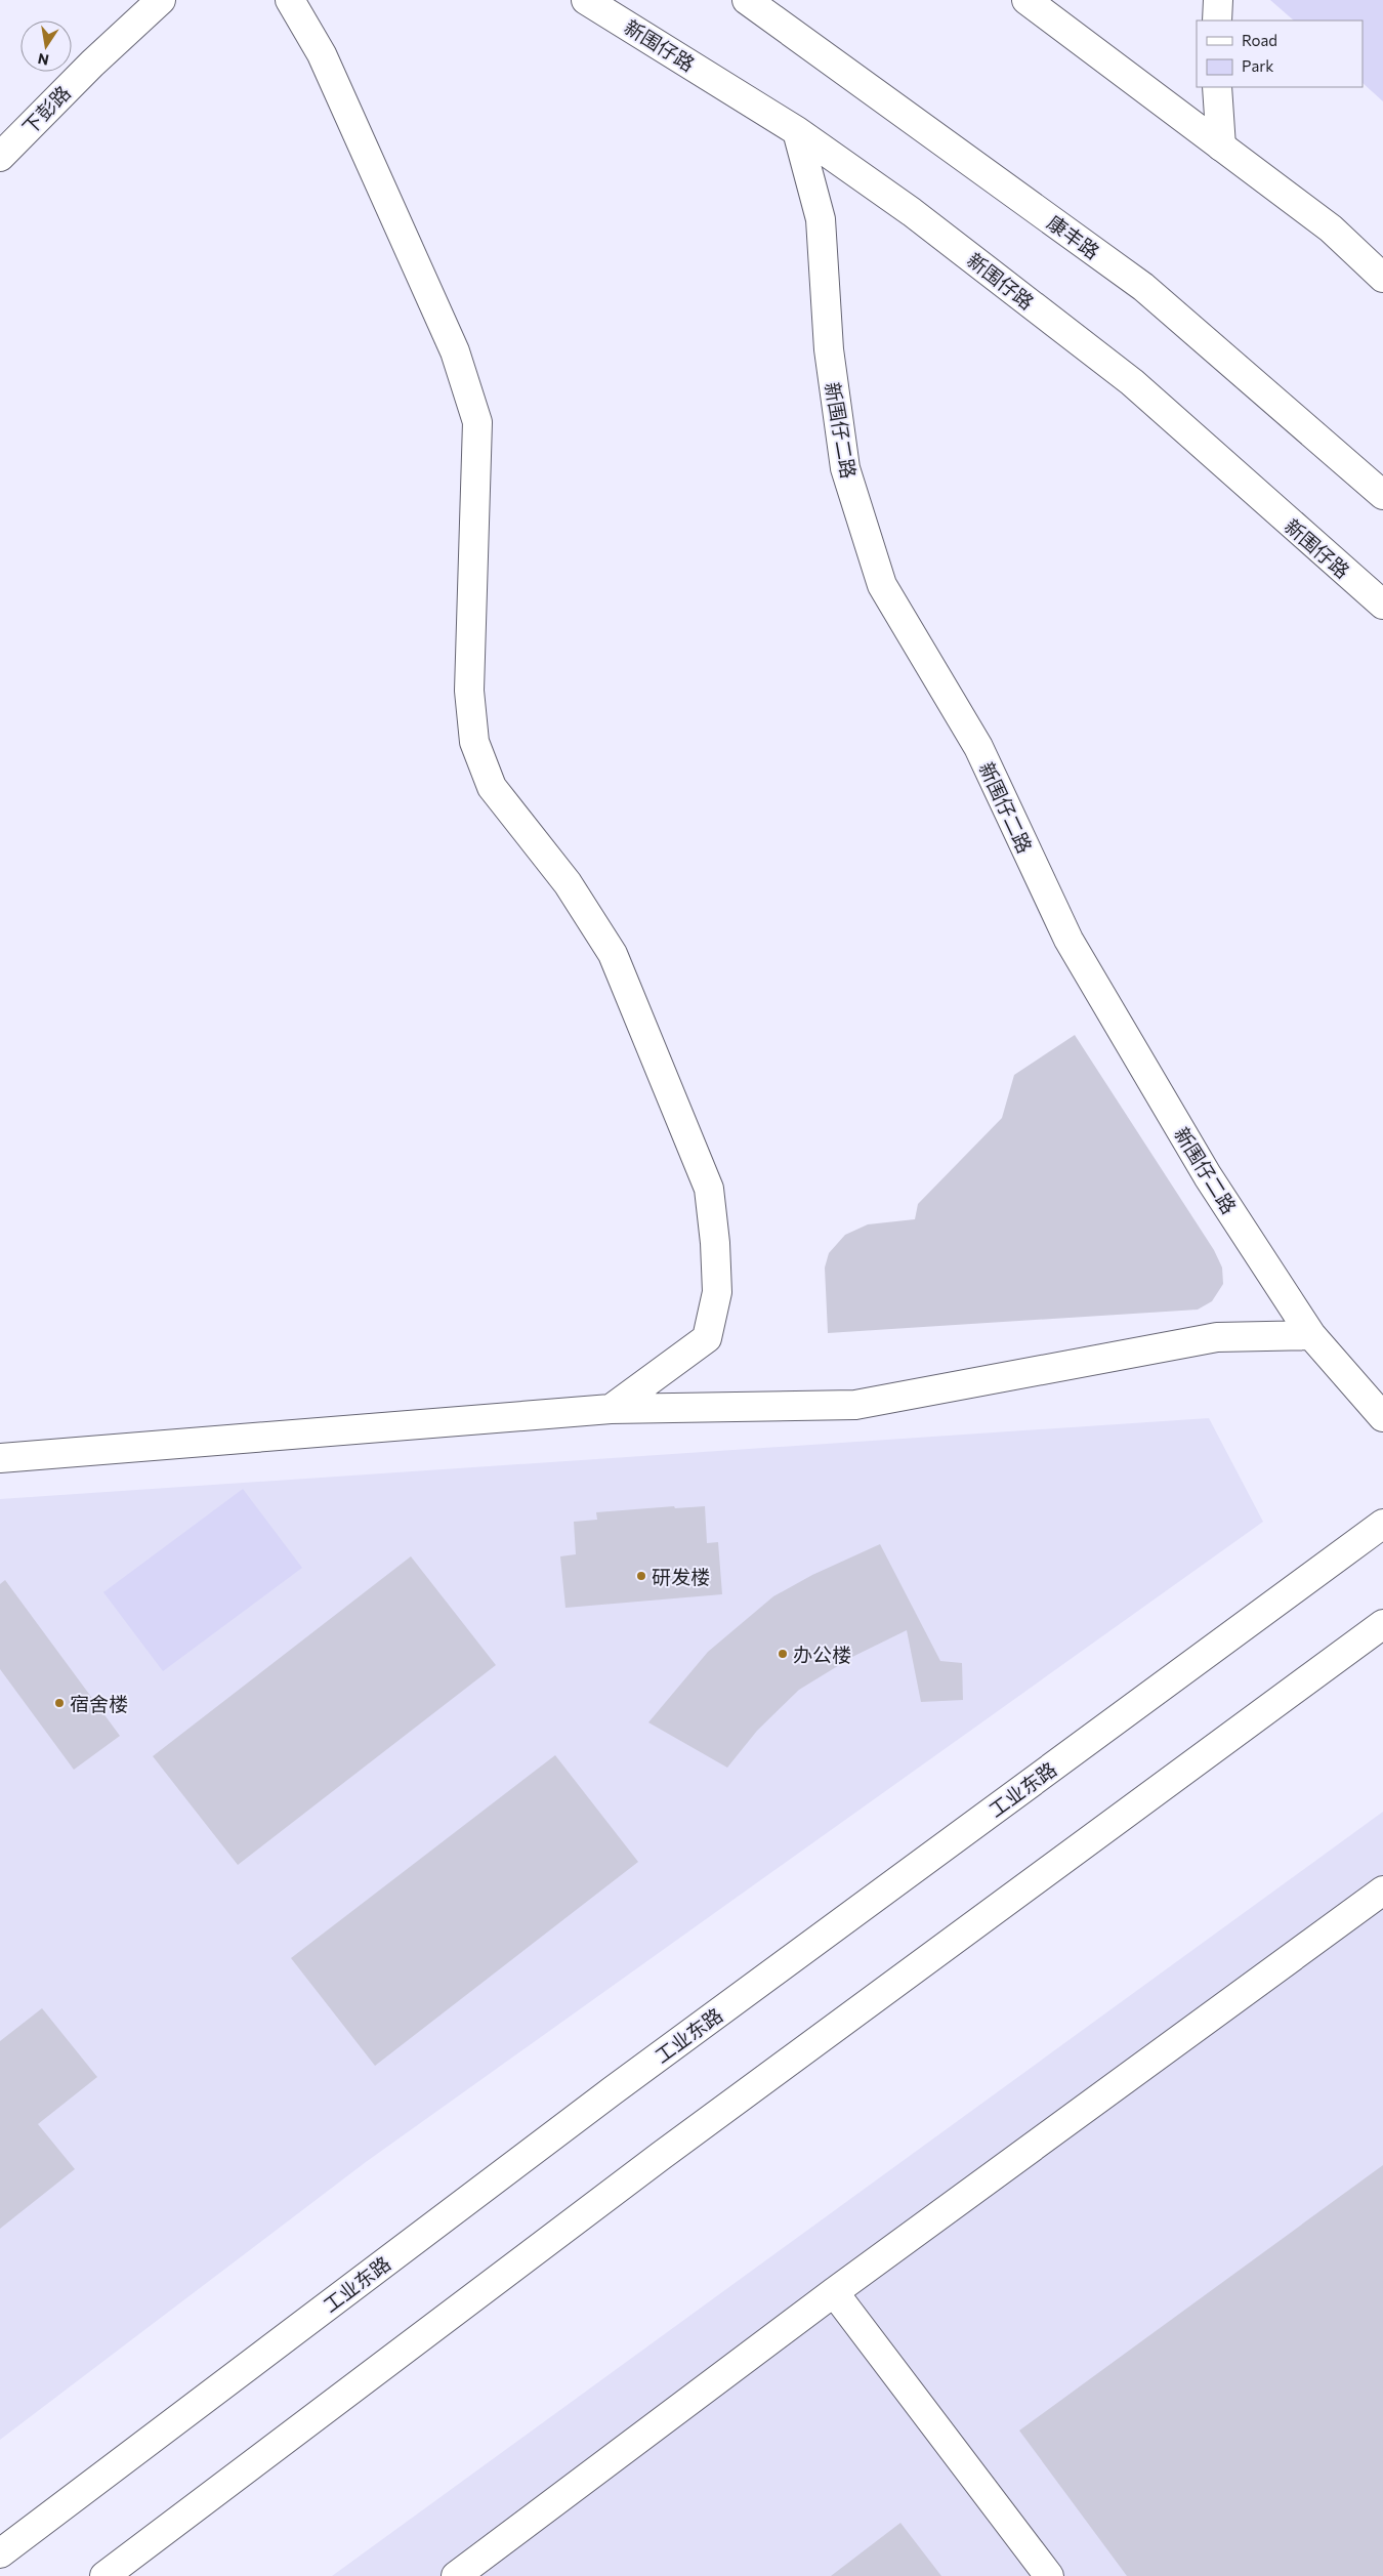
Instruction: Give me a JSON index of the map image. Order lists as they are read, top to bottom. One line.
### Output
{"streets":{"street":["新围仔路","下彭路","康丰路","新围仔二路","工业东路"]},"crossings":[["新围仔路","新围仔二路"]],"places":["研发楼","办公楼","宿舍楼"],"legend":["Road","Park"],"north":"bottom"}
